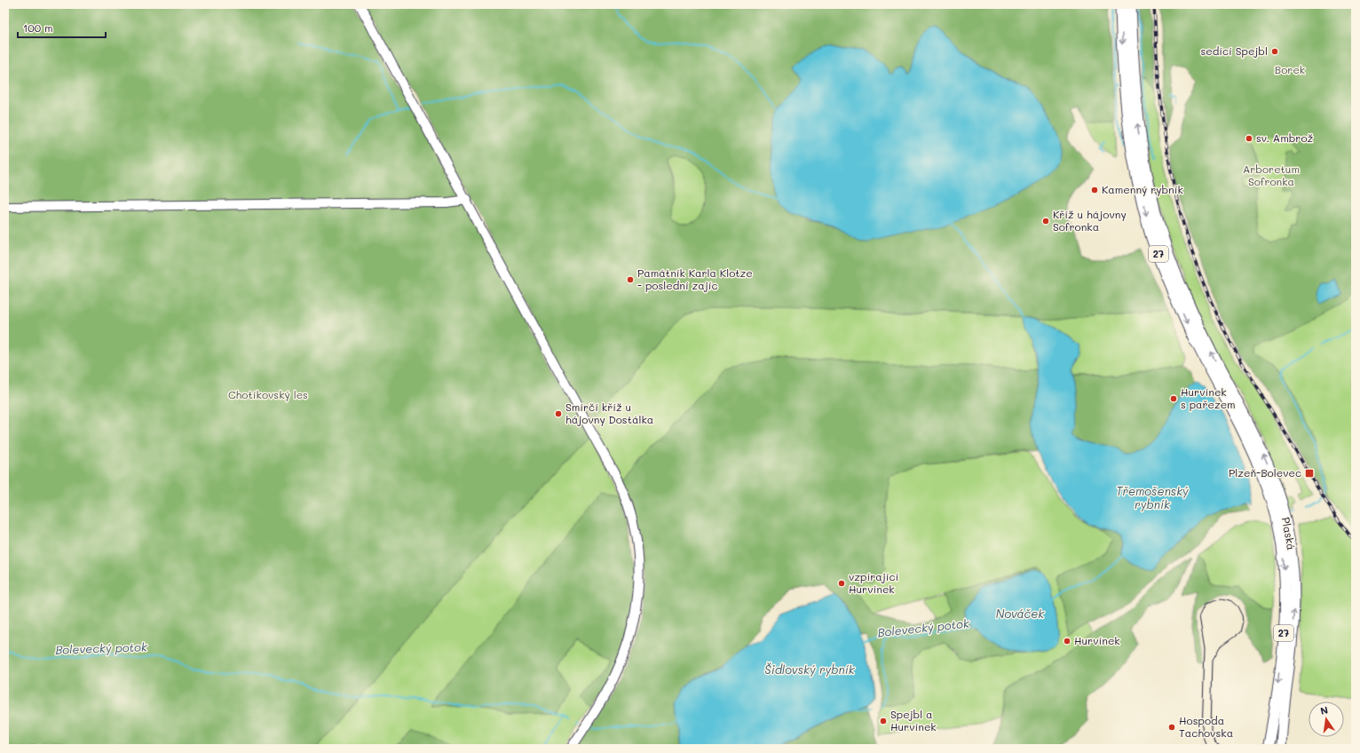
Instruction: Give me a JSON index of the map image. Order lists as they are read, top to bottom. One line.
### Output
{"streets":{"highway":["27","Plaská"]},"crossings":[["27","Plaská"]],"water":["Třemošenský rybník","Nováček","Bolevecký potok","Šidlovský rybník"],"parks":["Borek","Arboretum Sofronka","Chotíkovský les"],"places":{"other":["sedící Spejbl","sv. Ambrož","Kamenný rybník","Kříž u hájovny Sofronka","Památník Karla Klotze - poslední zajíc","Hurvínek s pařezem","Smírčí kříž u hájovny Dostálka","vzpírající Hurvínek","Hurvínek","Spejbl a Hurvínek","Hospoda Tachovska"],"transit":["Plzeň-Bolevec"]},"scale_bar":"100 m","north":"top"}
